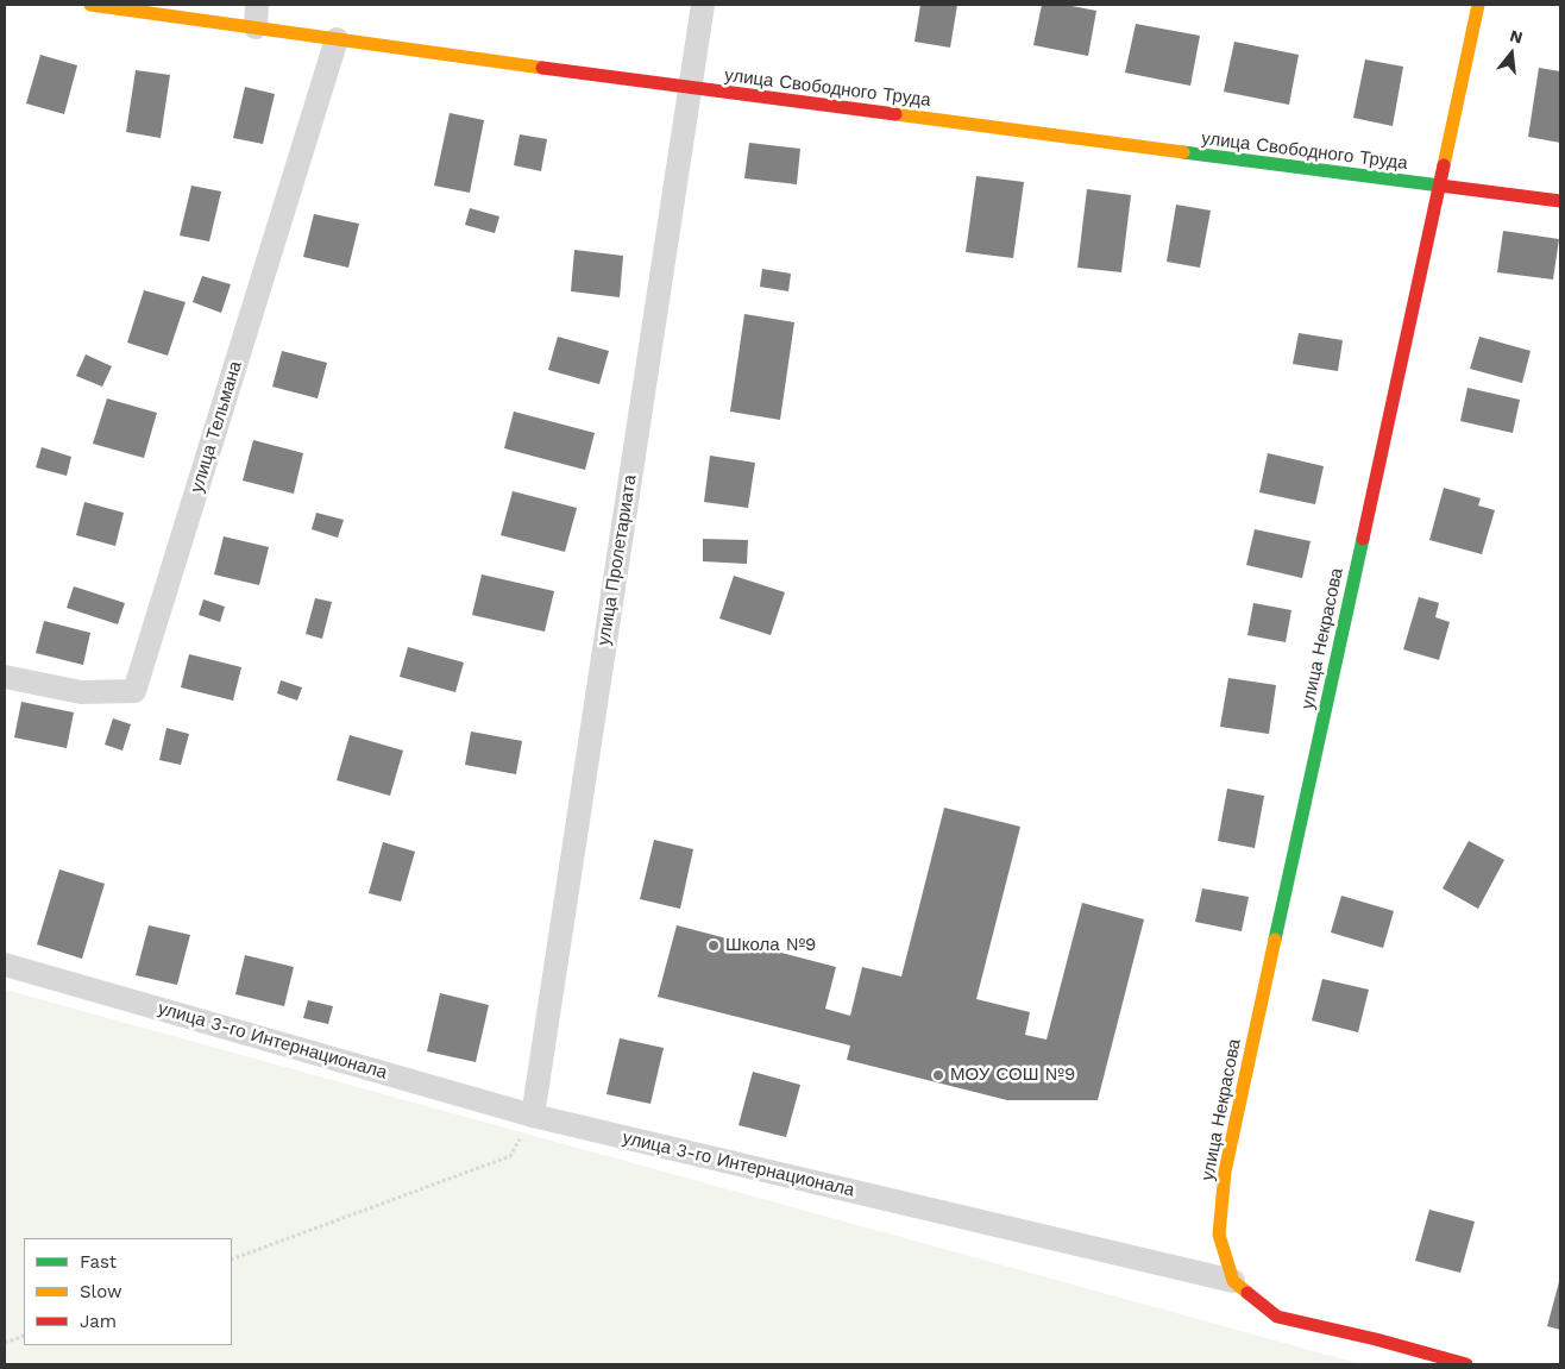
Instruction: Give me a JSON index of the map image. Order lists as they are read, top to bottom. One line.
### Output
{"streets":{"street":["улица Свободного Труда","улица Тельмана","улица Пролетариата","улица Некрасова","улица 3-го Интернационала"]},"crossings":[["улица Свободного Труда","улица Тельмана"],["улица Свободного Труда","улица Пролетариата"],["улица Свободного Труда","улица Некрасова"],["улица Пролетариата","улица 3-го Интернационала"],["улица Некрасова","улица 3-го Интернационала"]],"places":["Школа №9","МОУ СОШ №9"],"legend":["Fast","Slow","Jam"],"north":"top"}
